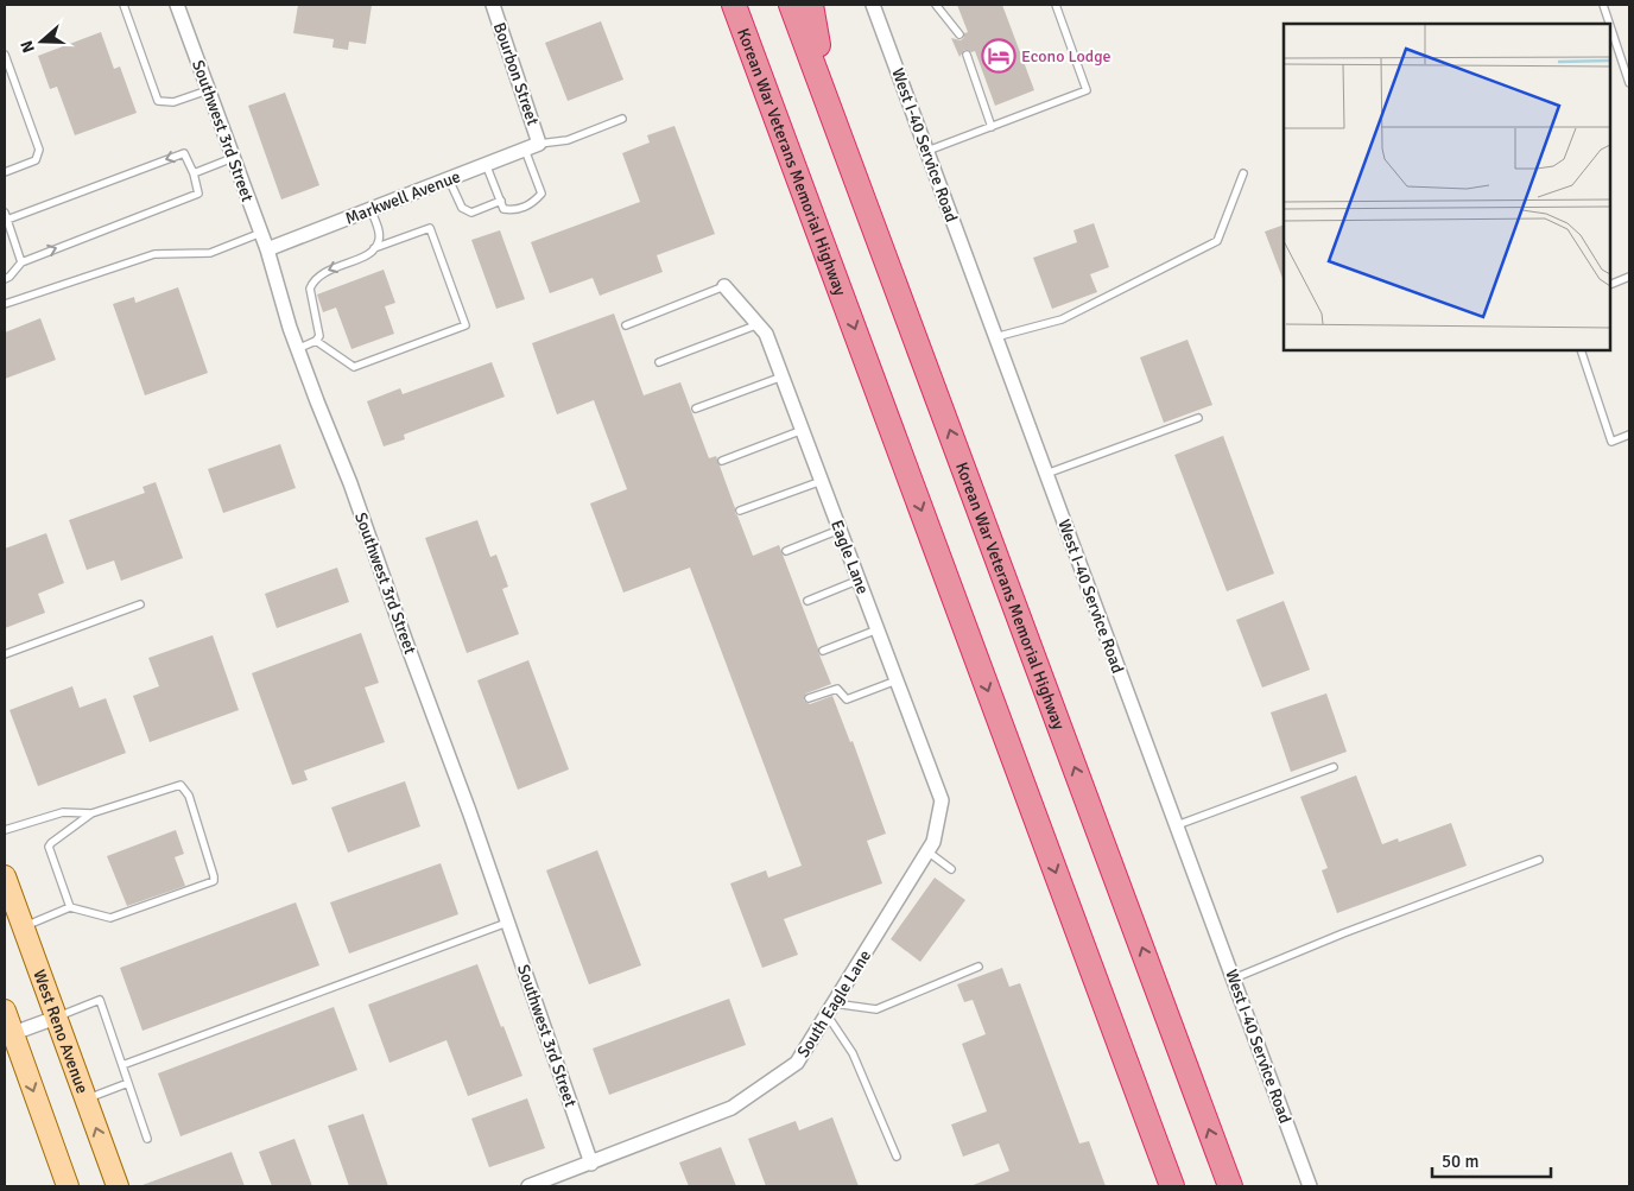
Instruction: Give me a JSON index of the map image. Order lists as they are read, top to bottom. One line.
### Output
{"streets":{"highway":["Korean War Veterans Memorial Highway"],"main road":["West Reno Avenue"],"street":["Bourbon Street","Southwest 3rd Street","West I-40 Service Road","Markwell Avenue","Eagle Lane","South Eagle Lane"]},"crossings":[["Bourbon Street","Markwell Avenue"],["Southwest 3rd Street","Markwell Avenue"],["Southwest 3rd Street","South Eagle Lane"],["Eagle Lane","South Eagle Lane"]],"places":{"hotel":["Econo Lodge"]},"scale_bar":"50 m","north":"left"}
